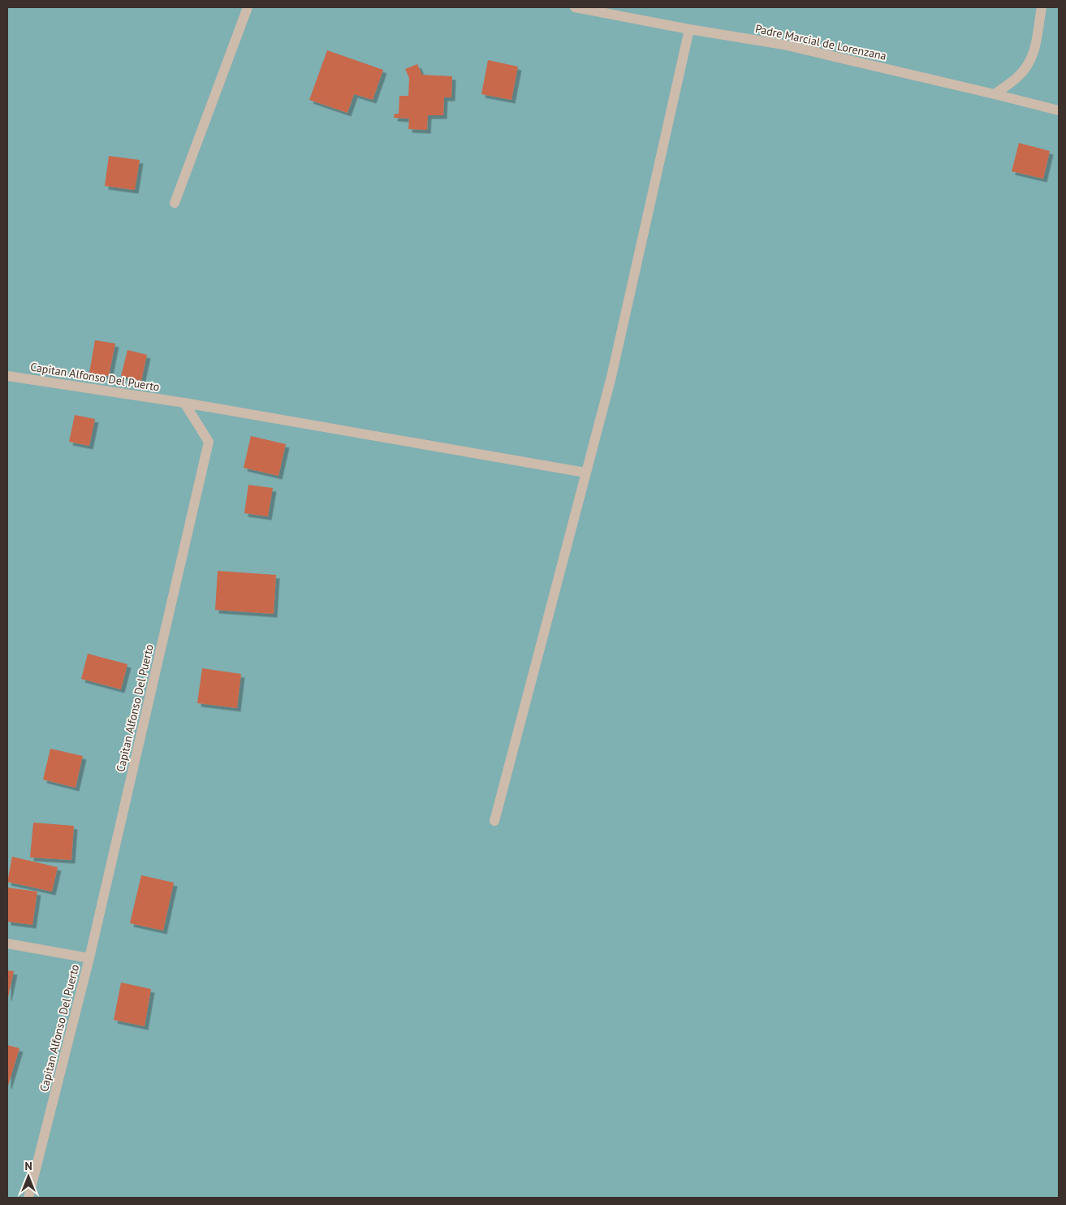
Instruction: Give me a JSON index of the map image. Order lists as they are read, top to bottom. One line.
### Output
{"streets":{"street":["Padre Marcial de Lorenzana","Capitan Alfonso Del Puerto"]},"north":"top"}
